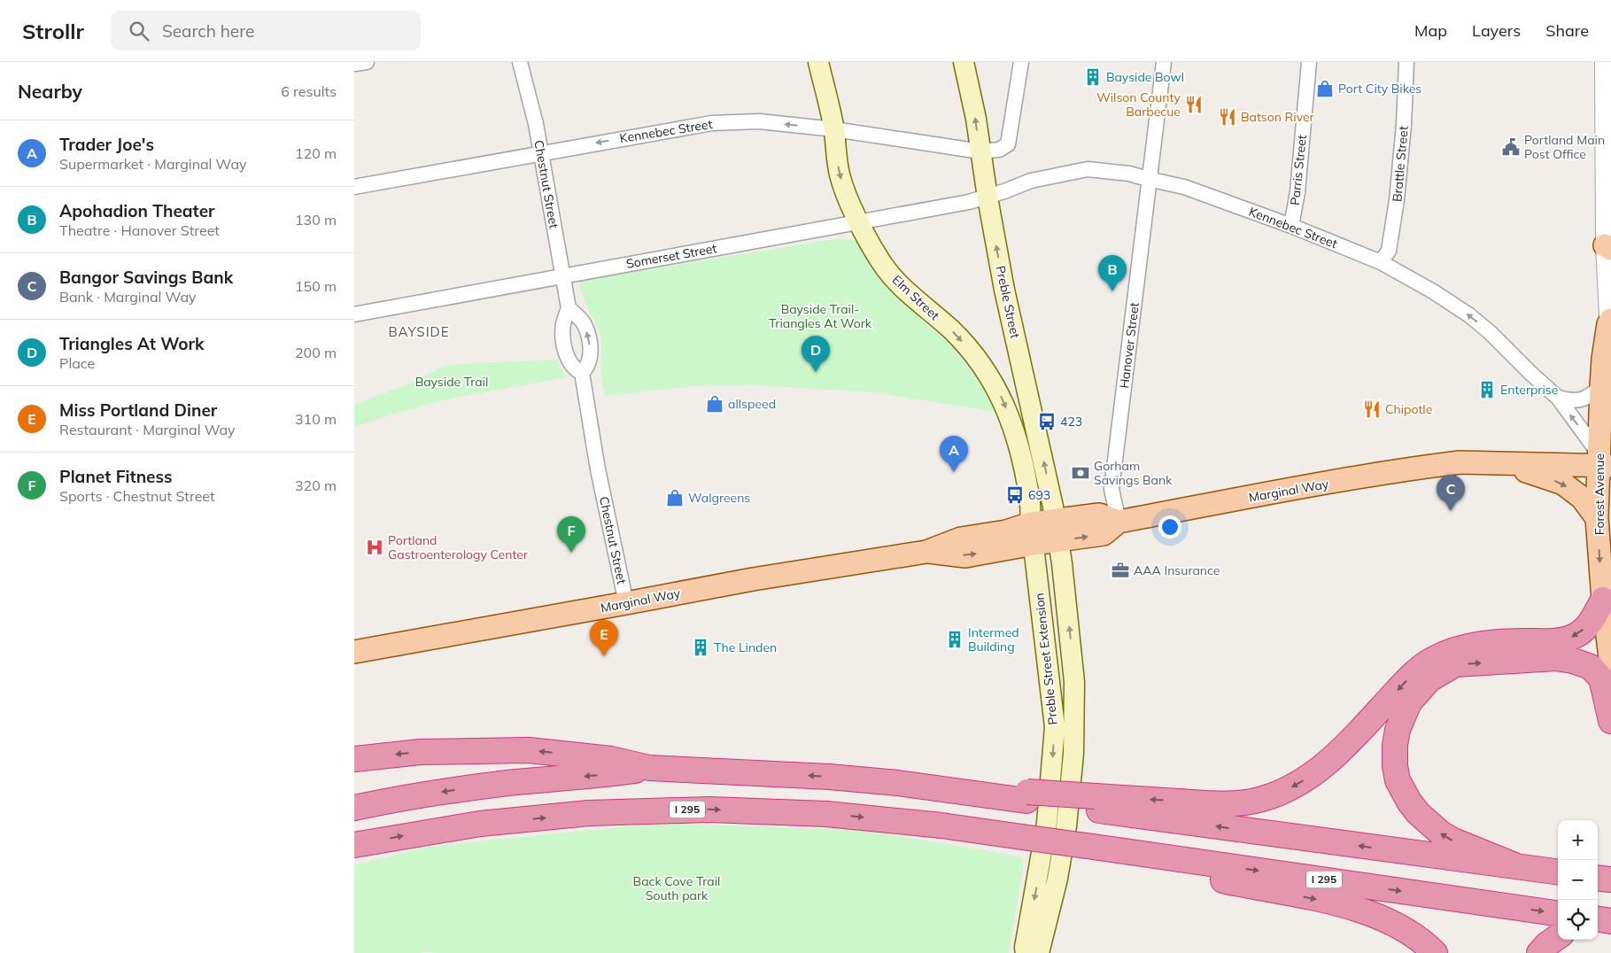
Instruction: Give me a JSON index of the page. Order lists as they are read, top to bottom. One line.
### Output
{"streets":{"highway":["I 295"],"main road":["Elm Street","Preble Street","Marginal Way","Forest Avenue","Preble Street Extension"],"street":["Kennebec Street","Brattle Street","Parris Street","Chestnut Street","Somerset Street","Hanover Street"]},"crossings":[["Kennebec Street","Brattle Street"],["Kennebec Street","Parris Street"],["Kennebec Street","Chestnut Street"],["Kennebec Street","Somerset Street"],["Kennebec Street","Elm Street"],["Kennebec Street","Preble Street"],["Kennebec Street","Hanover Street"],["Kennebec Street","Marginal Way"],["Kennebec Street","Forest Avenue"],["Chestnut Street","Somerset Street"],["Chestnut Street","Marginal Way"],["Somerset Street","Elm Street"],["Somerset Street","Preble Street"],["Elm Street","Marginal Way"],["Elm Street","Preble Street Extension"],["Preble Street","Marginal Way"],["Preble Street","Preble Street Extension"],["Hanover Street","Marginal Way"],["Marginal Way","Forest Avenue"],["Marginal Way","Preble Street Extension"]],"one_way":["Kennebec Street","Elm Street","Preble Street"],"districts":["BAYSIDE"],"parks":["Bayside Trail- Triangles At Work","Bayside Trail","Back Cove Trail South park"],"places":{"building":["Bayside Bowl","Enterprise","Intermed Building","The Linden"],"shop":["Port City Bikes","allspeed","Walgreens"],"restaurant":["Wilson County Barbecue","Batson River","Chipotle"],"public building":["Portland Main Post Office"],"bus stop":["423","693"],"bank":["Gorham Savings Bank"],"hospital":["Portland Gastroenterology Center"],"office":["AAA Insurance"]},"page":{"header":"Strollr","search":"Search here","nav":["Map","Layers","Share"],"heading":["Nearby","6 results"],"list":[{"mark":"A","name":"Trader Joe's","note":"Supermarket · Marginal Way","value":"120 m"},{"mark":"B","name":"Apohadion Theater","note":"Theatre · Hanover Street","value":"130 m"},{"mark":"C","name":"Bangor Savings Bank","note":"Bank · Marginal Way","value":"150 m"},{"mark":"D","name":"Triangles At Work","note":"Place","value":"200 m"},{"mark":"E","name":"Miss Portland Diner","note":"Restaurant · Marginal Way","value":"310 m"},{"mark":"F","name":"Planet Fitness","note":"Sports · Chestnut Street","value":"320 m"}],"pins":["B","D","A","C","F","E"],"map_buttons":["+","−"]}}
